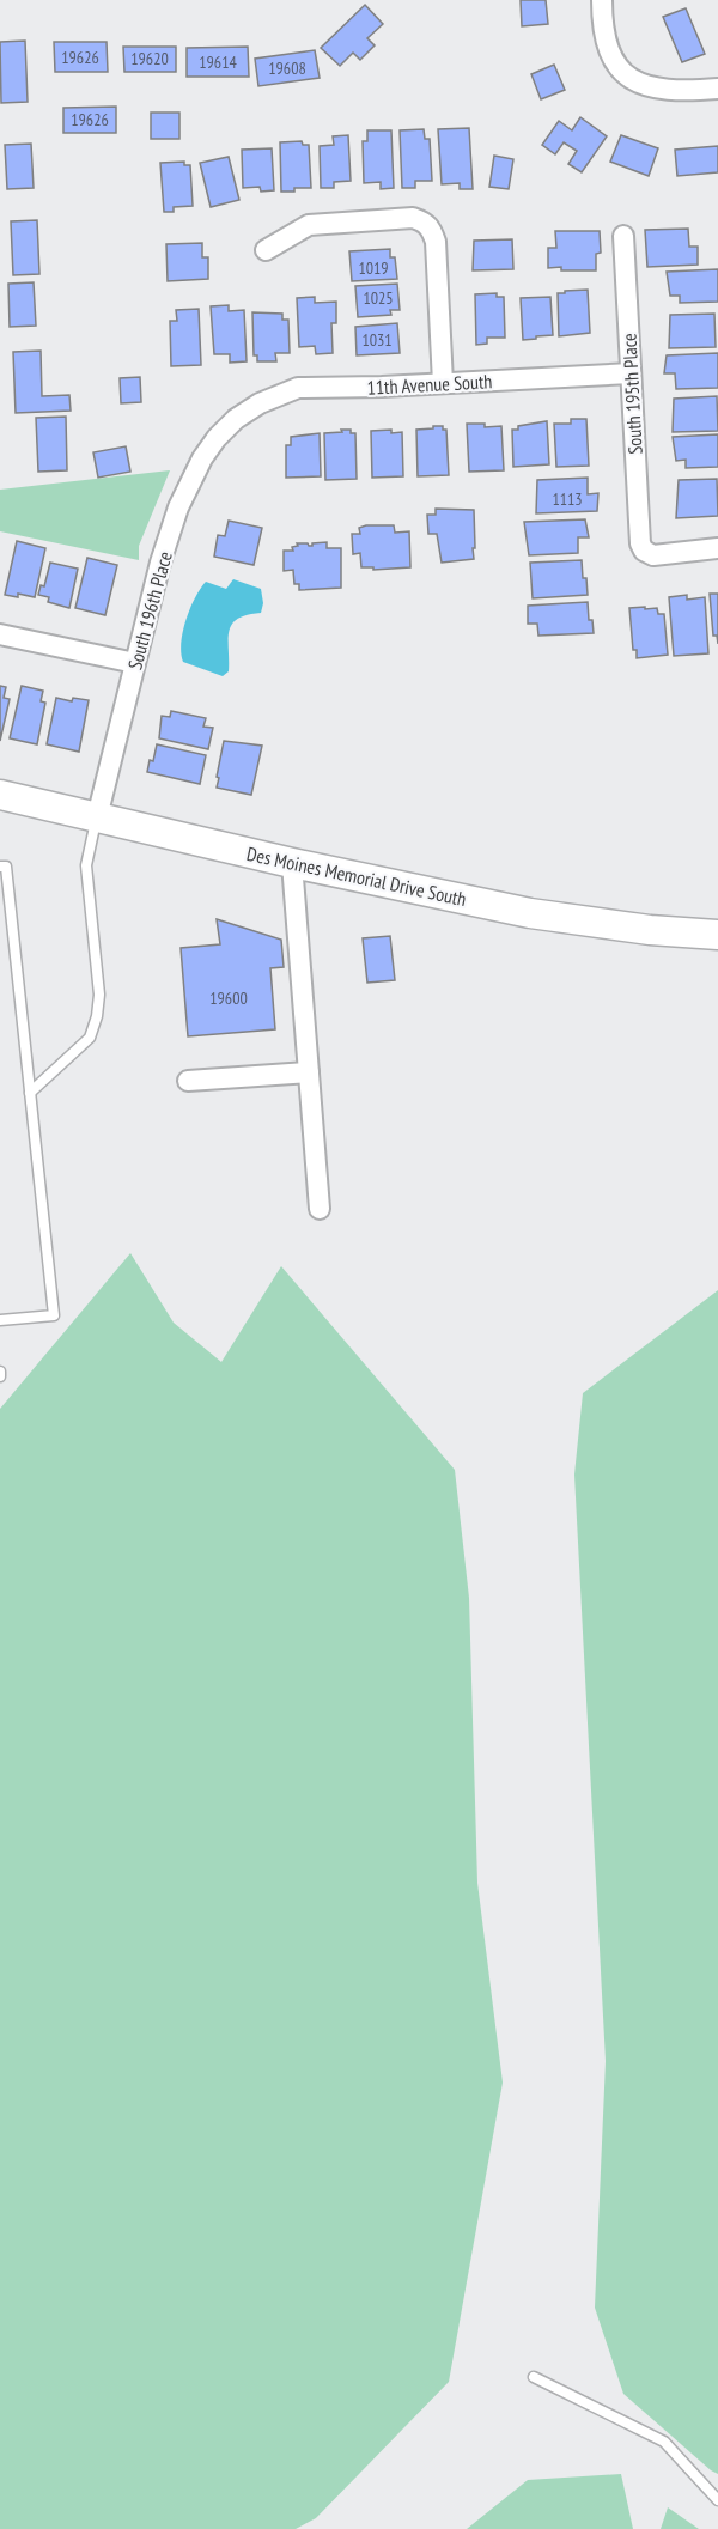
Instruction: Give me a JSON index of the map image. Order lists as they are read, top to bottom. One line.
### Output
{"streets":{"main road":["Des Moines Memorial Drive South"],"street":["11th Avenue South","South 195th Place","South 196th Place"]},"crossings":[["11th Avenue South","South 195th Place"],["11th Avenue South","South 196th Place"],["South 196th Place","Des Moines Memorial Drive South"]],"house_numbers":["19626","19620","19614","19608","19626","1019","1025","1031","1113","19600"]}
